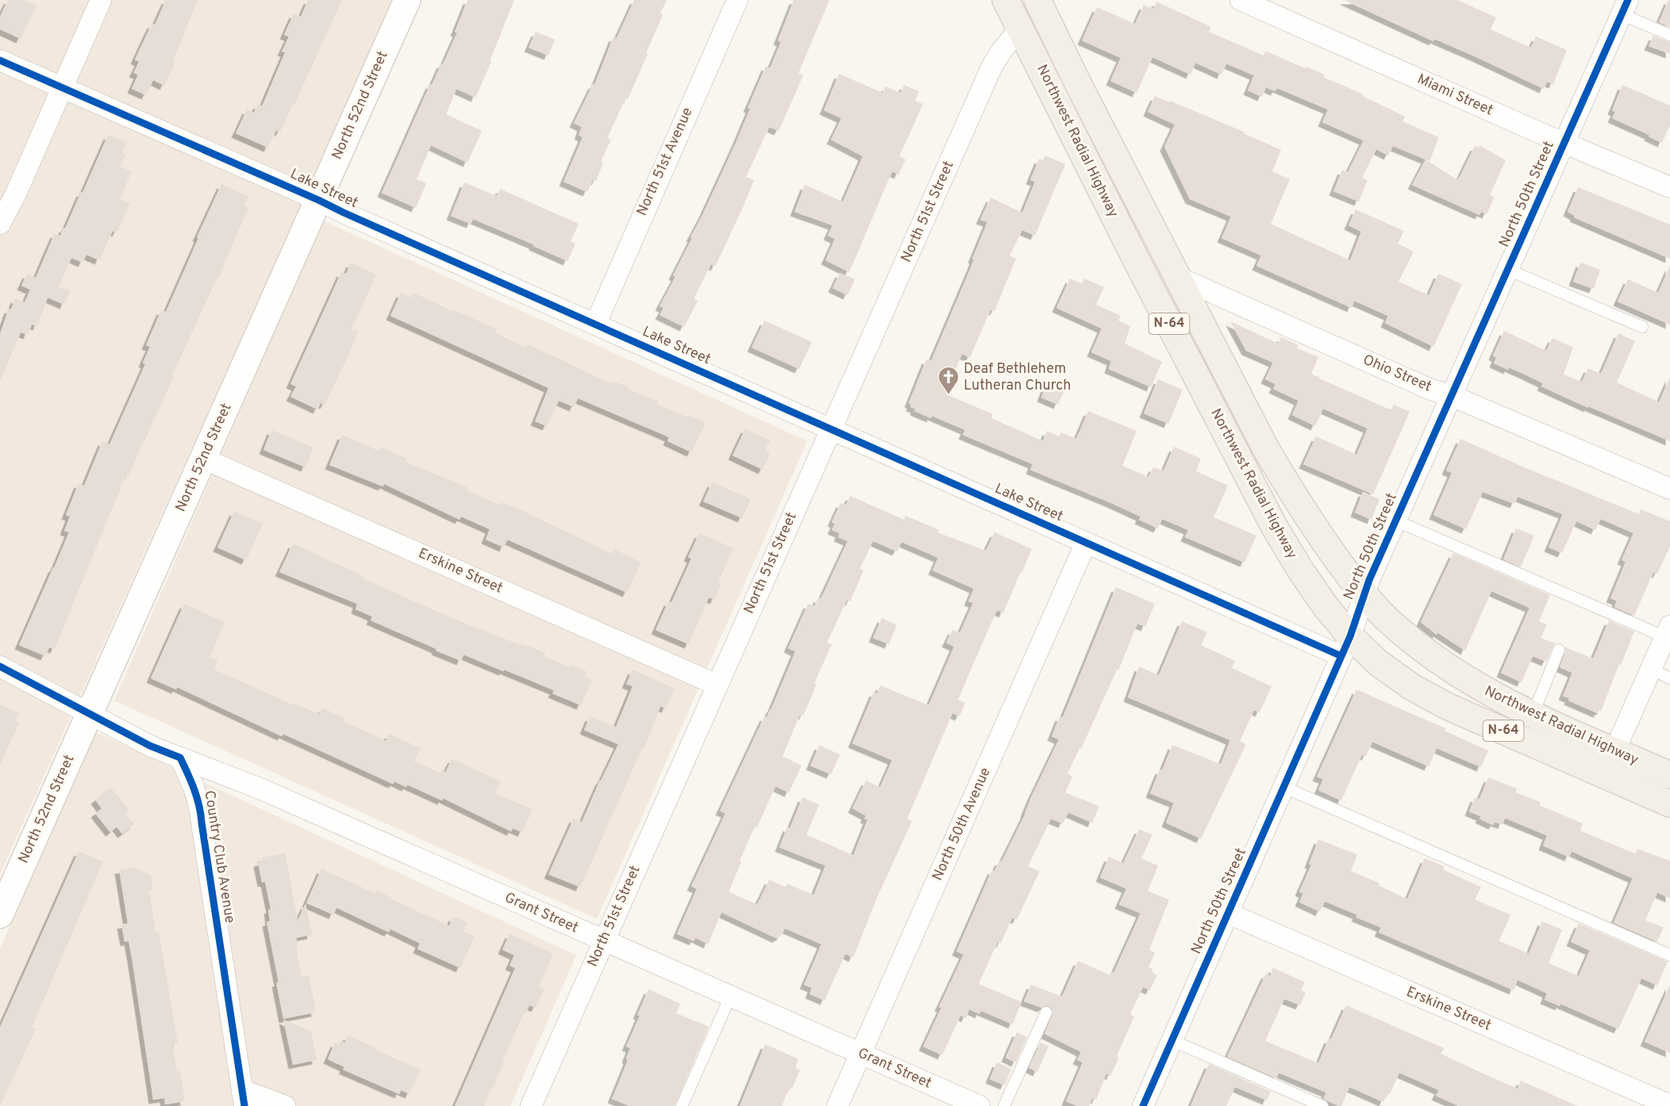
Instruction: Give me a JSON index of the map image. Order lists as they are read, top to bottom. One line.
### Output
{"streets":{"main road":["Northwest Radial Highway","N-64"],"street":["Miami Street","North 52nd Street","North 51st Avenue","Lake Street","North 50th Street","North 51st Street","Ohio Street","Erskine Street","North 50th Avenue","Country Club Avenue","Grant Street"]},"crossings":[["Miami Street","North 50th Street"],["North 52nd Street","Lake Street"],["North 52nd Street","Erskine Street"],["Northwest Radial Highway","Lake Street"],["Northwest Radial Highway","North 50th Street"],["Northwest Radial Highway","North 51st Street"],["Northwest Radial Highway","Ohio Street"],["North 51st Avenue","Lake Street"],["Lake Street","North 50th Street"],["Lake Street","North 51st Street"],["Lake Street","North 50th Avenue"],["North 50th Street","Ohio Street"],["North 50th Street","Erskine Street"],["North 51st Street","Erskine Street"],["North 51st Street","Grant Street"],["North 50th Avenue","Grant Street"],["Country Club Avenue","Grant Street"]],"places":{"church":["Deaf Bethlehem Lutheran Church"]}}
